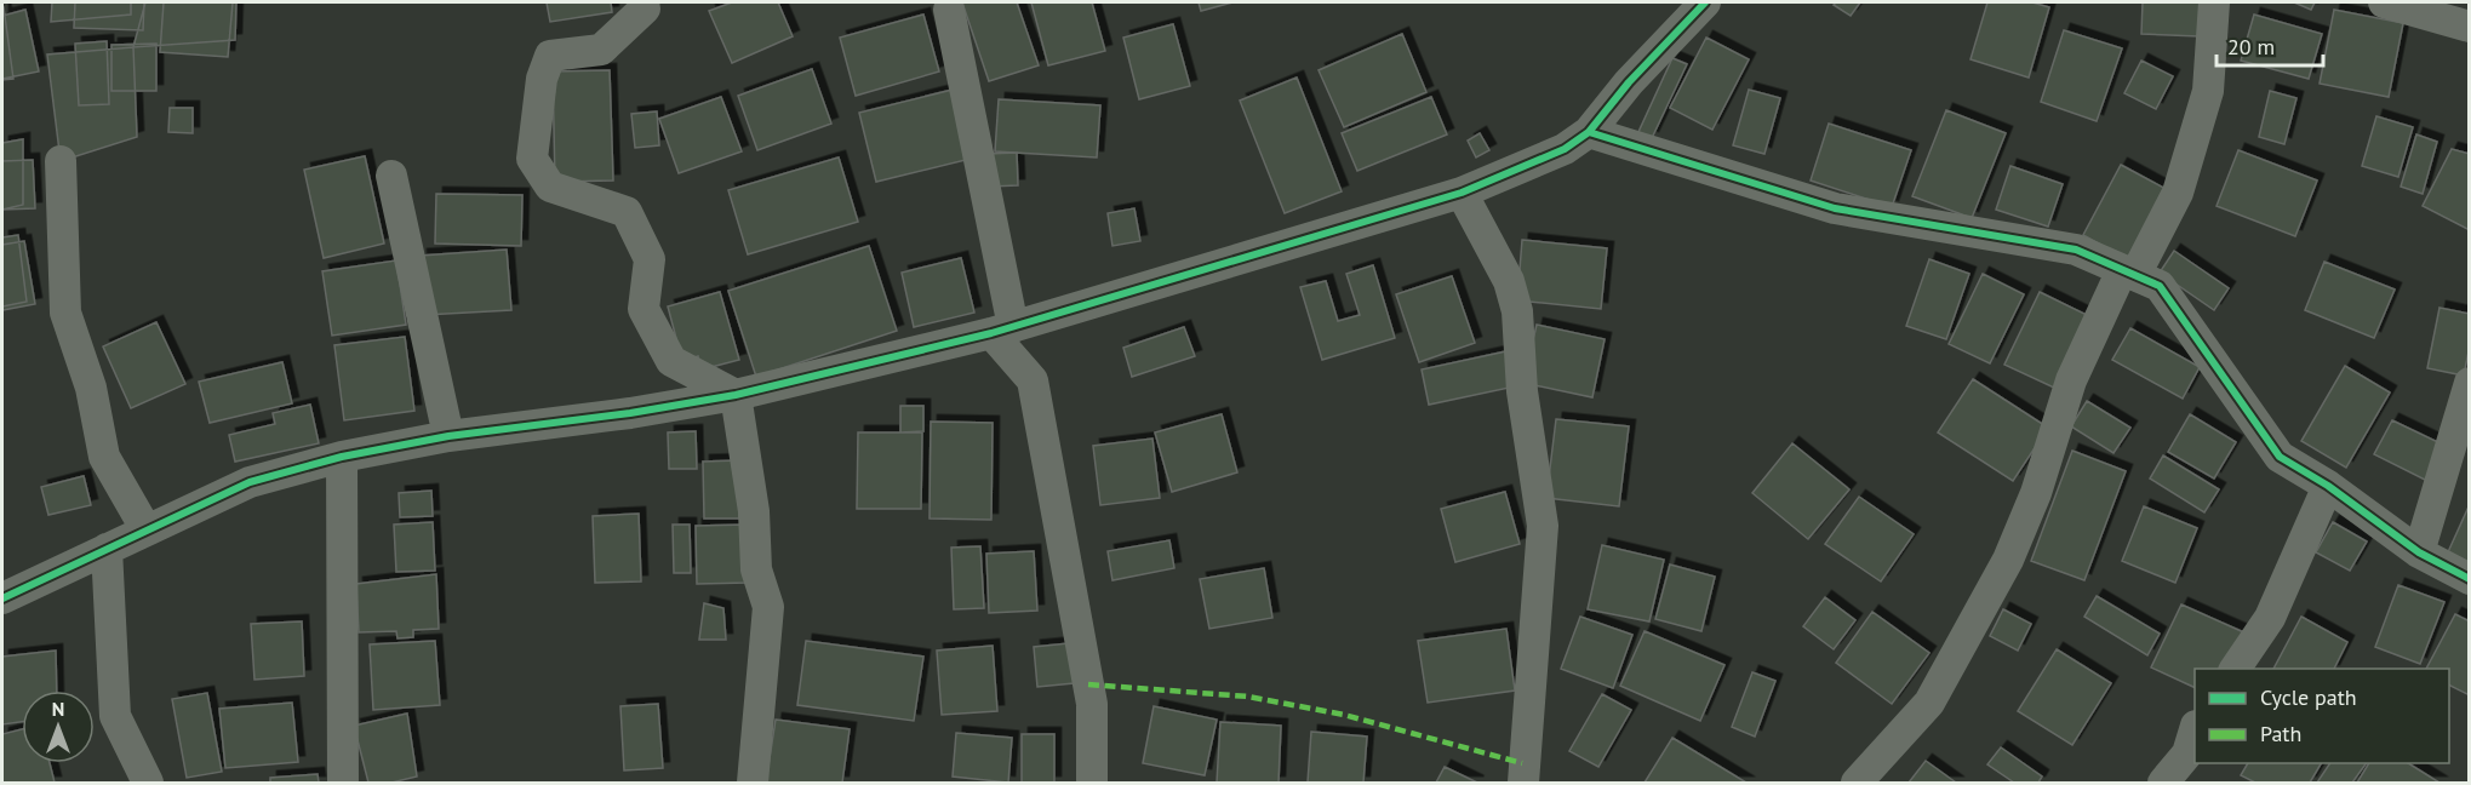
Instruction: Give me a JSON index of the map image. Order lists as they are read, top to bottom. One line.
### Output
{"legend":["Cycle path","Path"],"scale_bar":"20 m","north":"top"}
